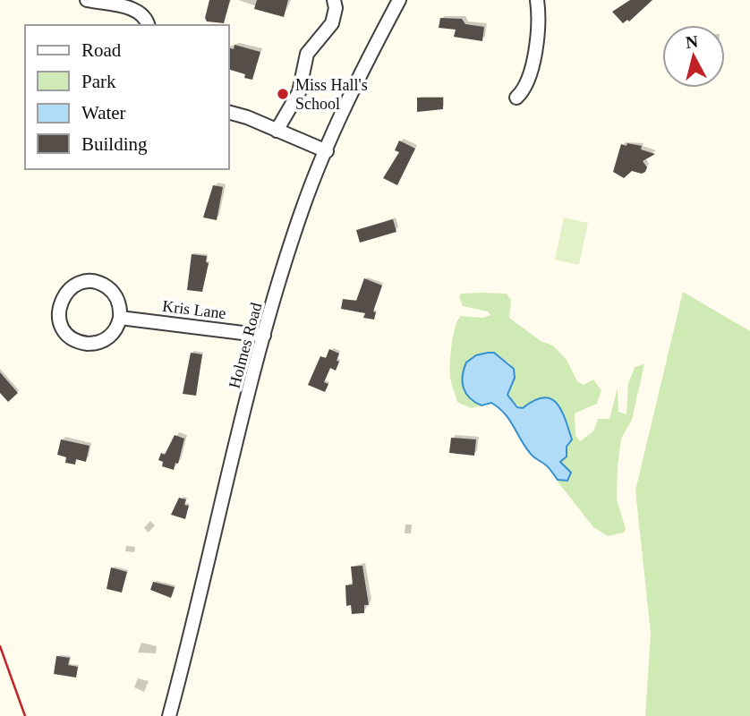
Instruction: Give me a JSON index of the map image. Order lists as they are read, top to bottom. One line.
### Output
{"streets":{"street":["Kris Lane","Holmes Road"]},"crossings":[["Kris Lane","Holmes Road"]],"places":["Miss Hall's School"],"legend":["Road","Park","Water","Building"],"north":"top"}
